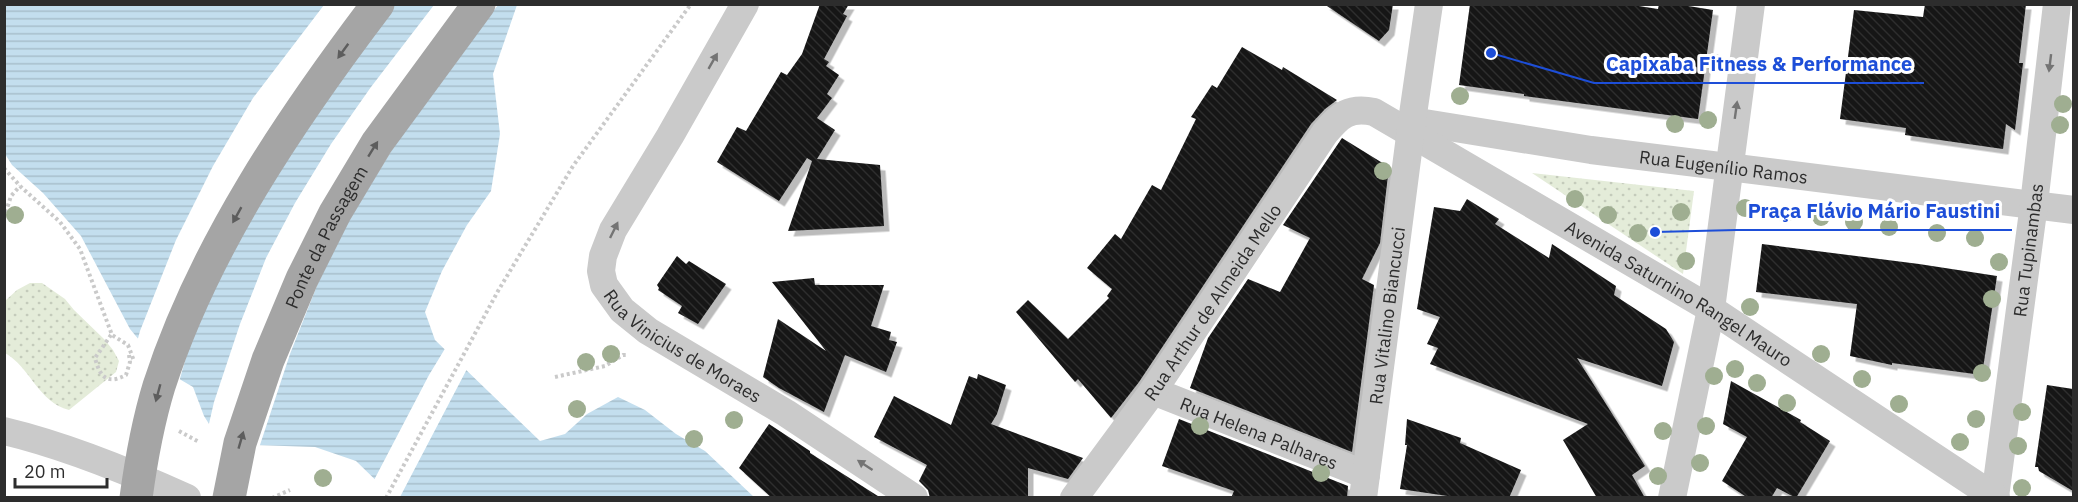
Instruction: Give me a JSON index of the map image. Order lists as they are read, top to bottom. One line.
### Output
{"streets":{"main road":["Ponte da Passagem"],"street":["Rua Eugenílio Ramos","Rua Tupinambas","Avenida Saturnino Rangel Mauro","Rua Arthur de Almeida Mello","Rua Vitalino Biancucci","Rua Vinicius de Moraes","Rua Helena Palhares"]},"crossings":[["Rua Eugenílio Ramos","Rua Tupinambas"],["Rua Eugenílio Ramos","Avenida Saturnino Rangel Mauro"],["Rua Eugenílio Ramos","Rua Vitalino Biancucci"],["Rua Tupinambas","Avenida Saturnino Rangel Mauro"],["Avenida Saturnino Rangel Mauro","Rua Arthur de Almeida Mello"],["Avenida Saturnino Rangel Mauro","Rua Vitalino Biancucci"],["Rua Arthur de Almeida Mello","Rua Helena Palhares"],["Rua Vitalino Biancucci","Rua Helena Palhares"]],"one_way":["Rua Tupinambas"],"places":["Capixaba Fitness & Performance","Praça Flávio Mário Faustini"],"scale_bar":"20 m"}
